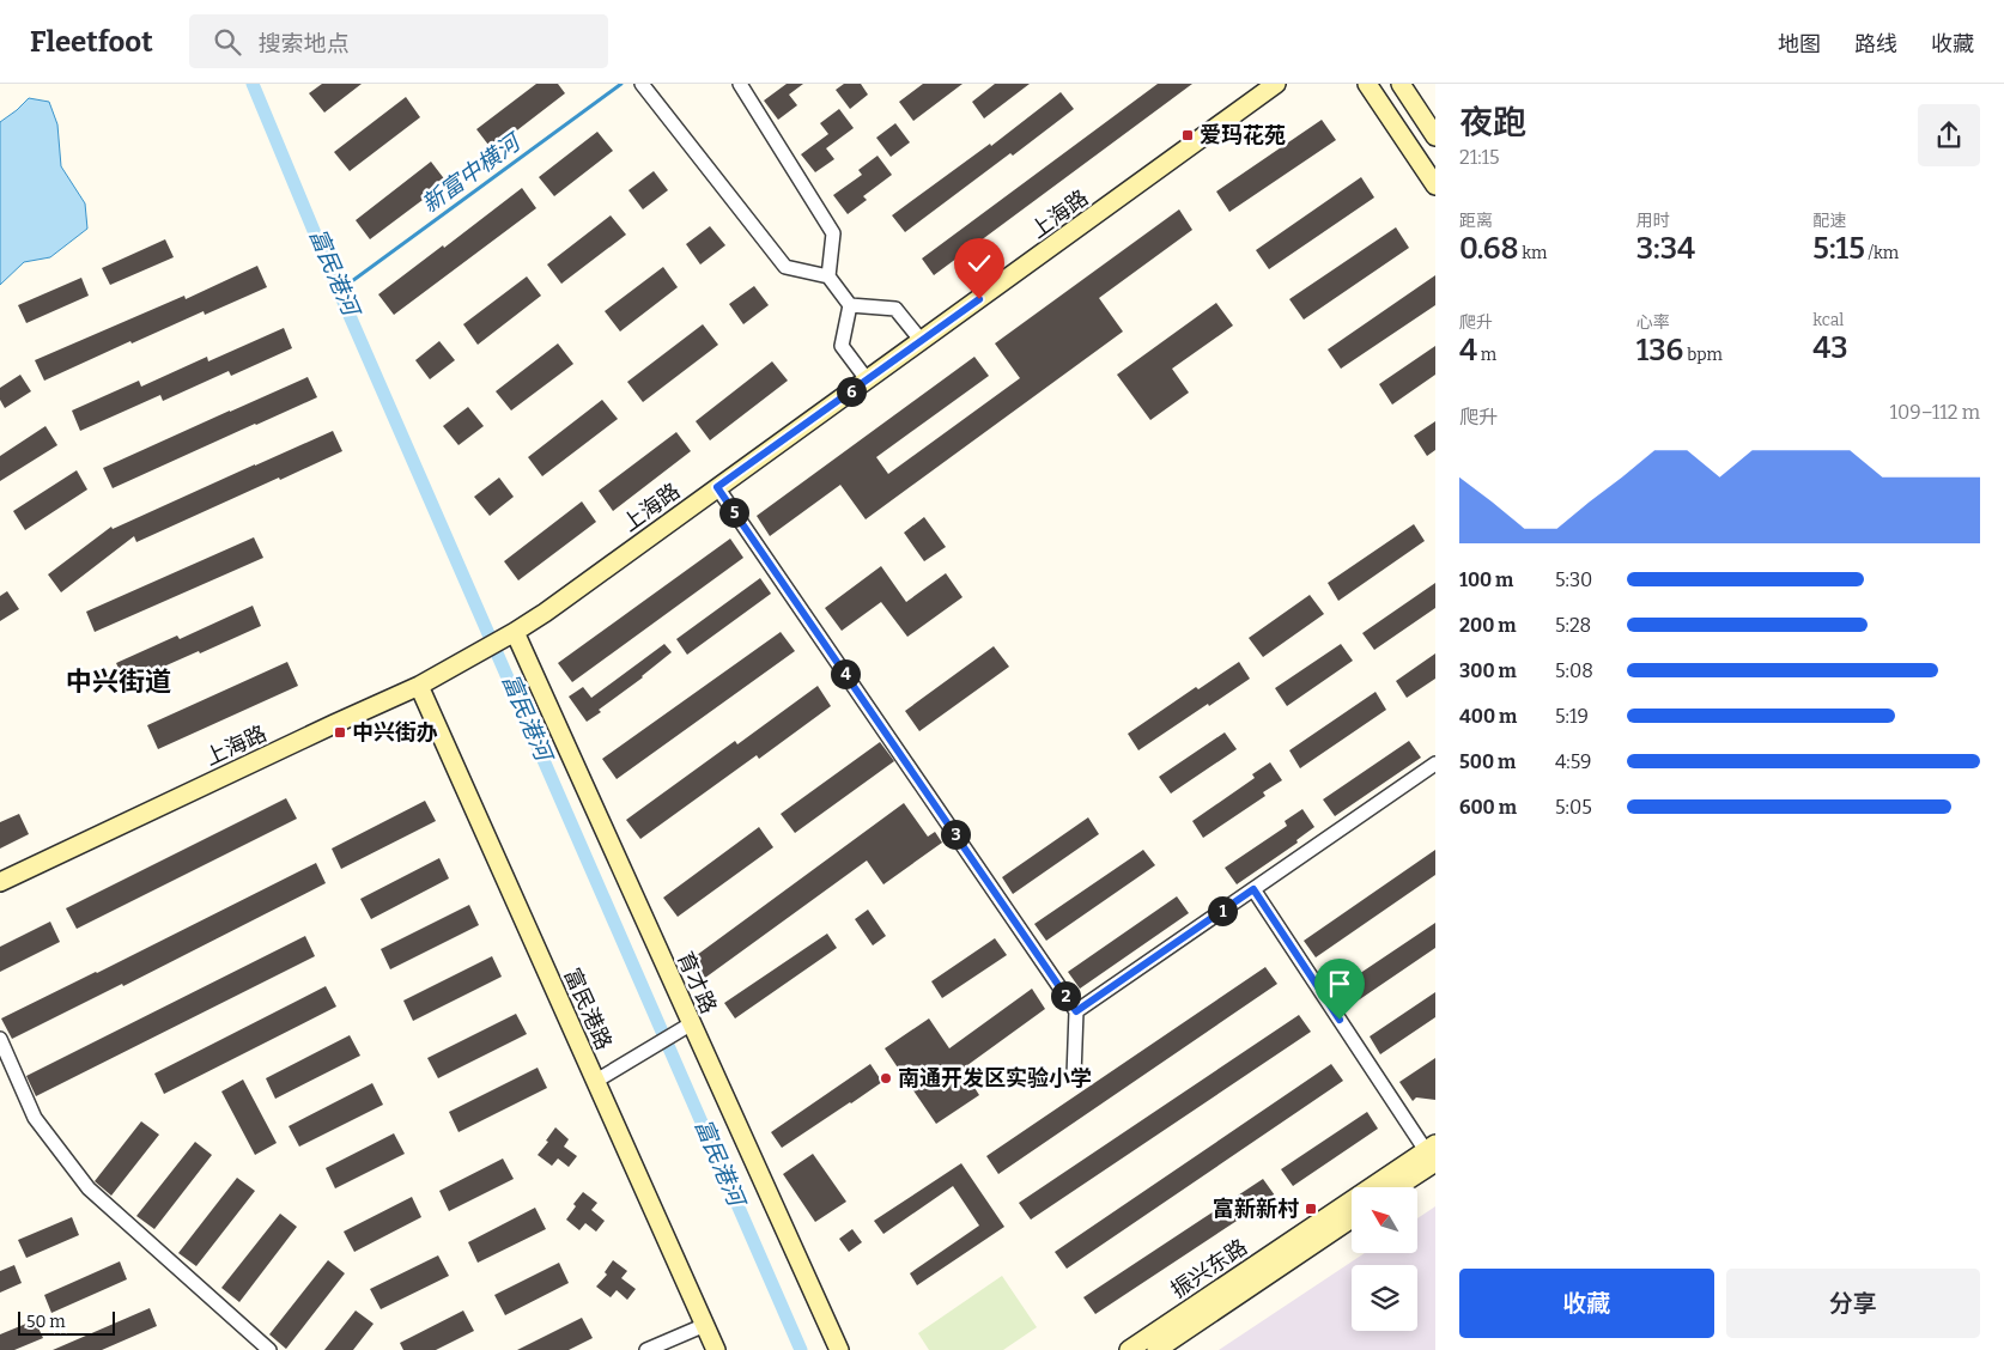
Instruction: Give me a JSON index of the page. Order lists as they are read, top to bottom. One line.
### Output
{"streets":{"street":["上海路","育才路","富民港路","振兴东路"]},"crossings":[["上海路","育才路"],["上海路","富民港路"]],"districts":["中兴街道"],"water":["新富中横河","富民港河"],"places":{"transit":["爱玛花苑","中兴街办","富新新村"],"other":["南通开发区实验小学"]},"scale_bar":"50 m","north":"top left","page":{"header":"Fleetfoot","search":"搜索地点","nav":["地图","路线","收藏"],"heading":["夜跑","21:15"],"stats":[["距离","0.68 km"],["用时","3:34"],["配速","5:15 /km"],["爬升","4 m"],["心率","136 bpm"],["kcal","43"]],"pins":["6","5","4","3","1","2"],"chart":["爬升","109–112 m"],"list":[{"name":"100 m","note":"5:30"},{"name":"200 m","note":"5:28"},{"name":"300 m","note":"5:08"},{"name":"400 m","note":"5:19"},{"name":"500 m","note":"4:59"},{"name":"600 m","note":"5:05"}],"buttons":["收藏","分享"],"scale":"50 m"}}
